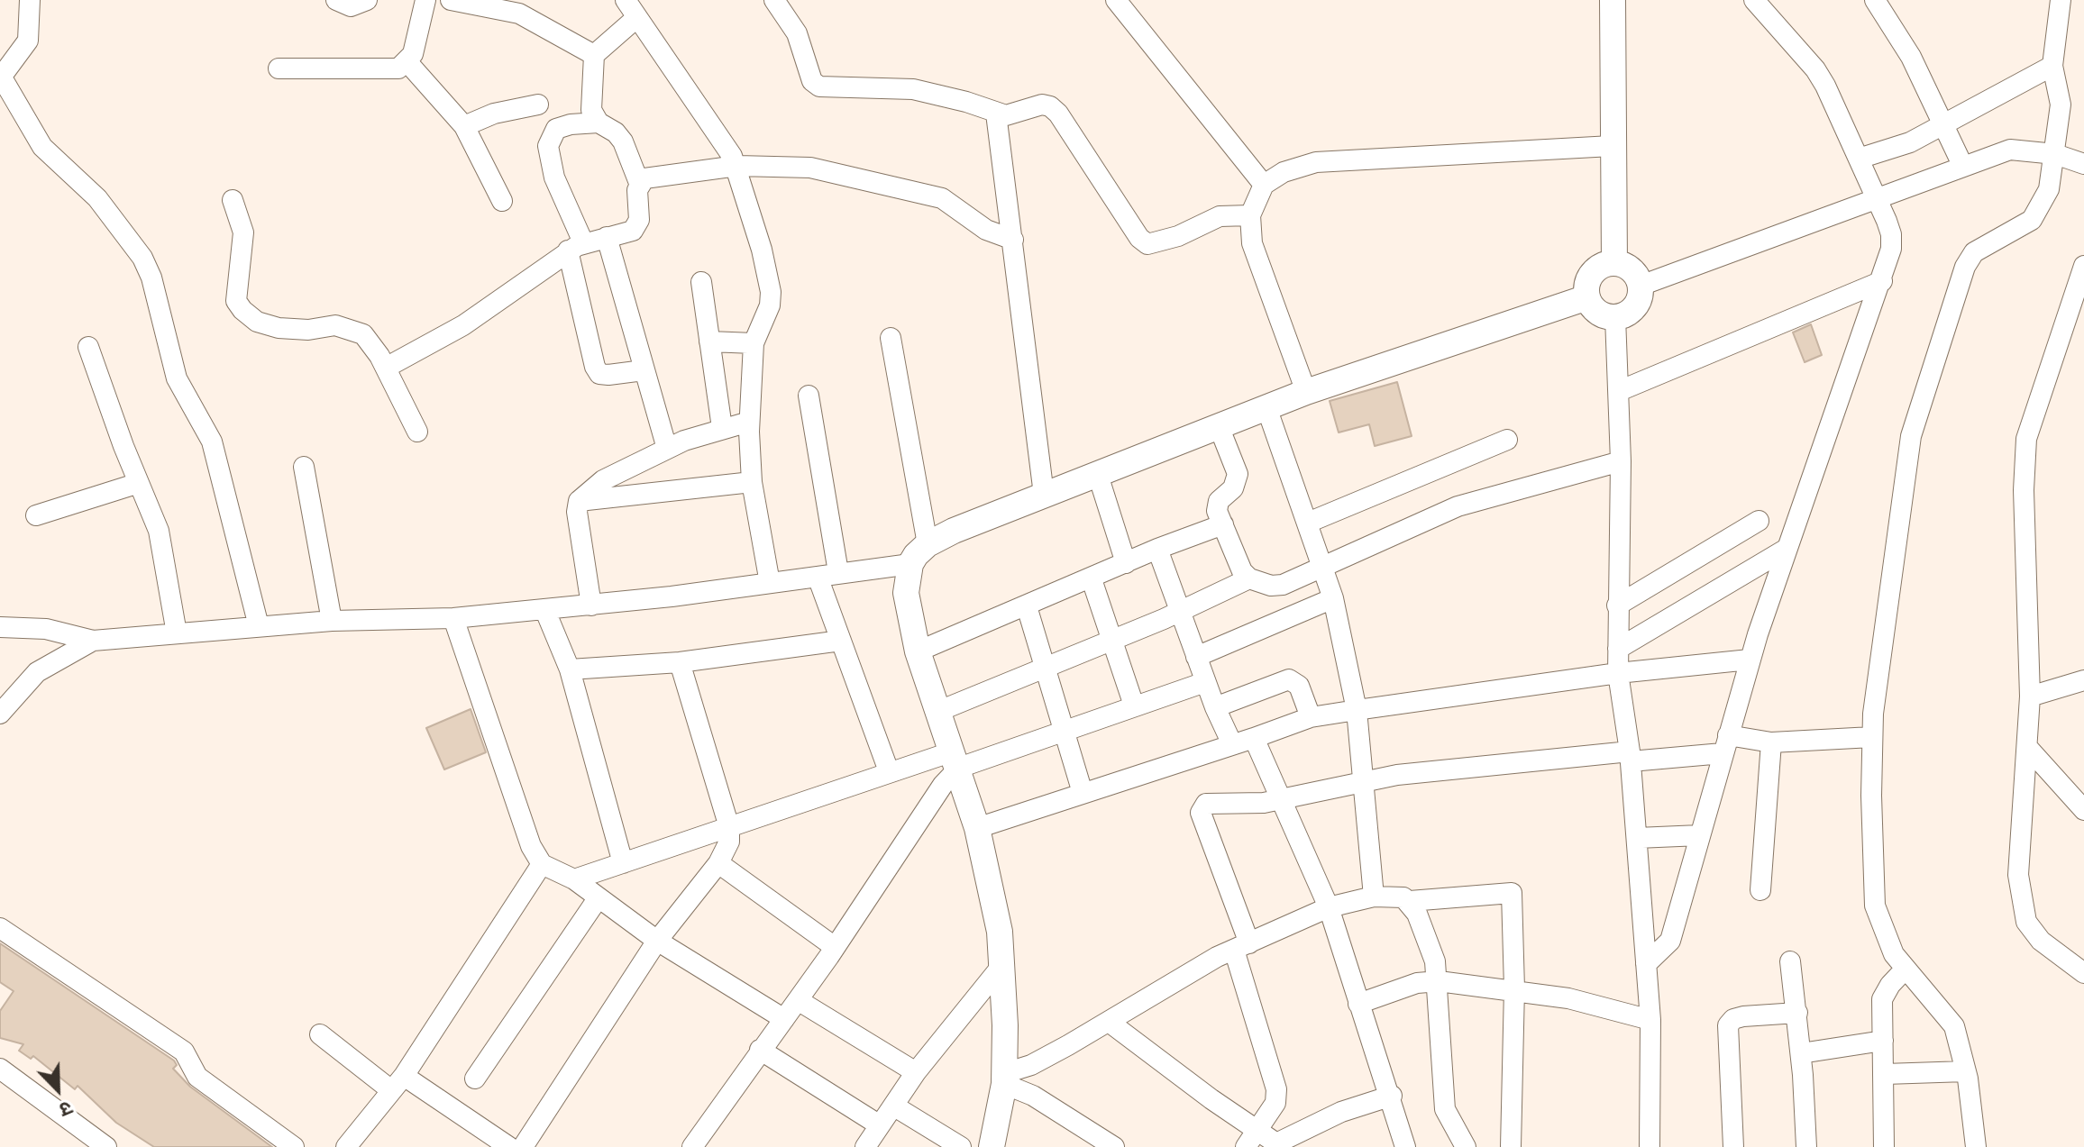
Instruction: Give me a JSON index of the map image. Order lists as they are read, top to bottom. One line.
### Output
{"north":"bottom right"}
